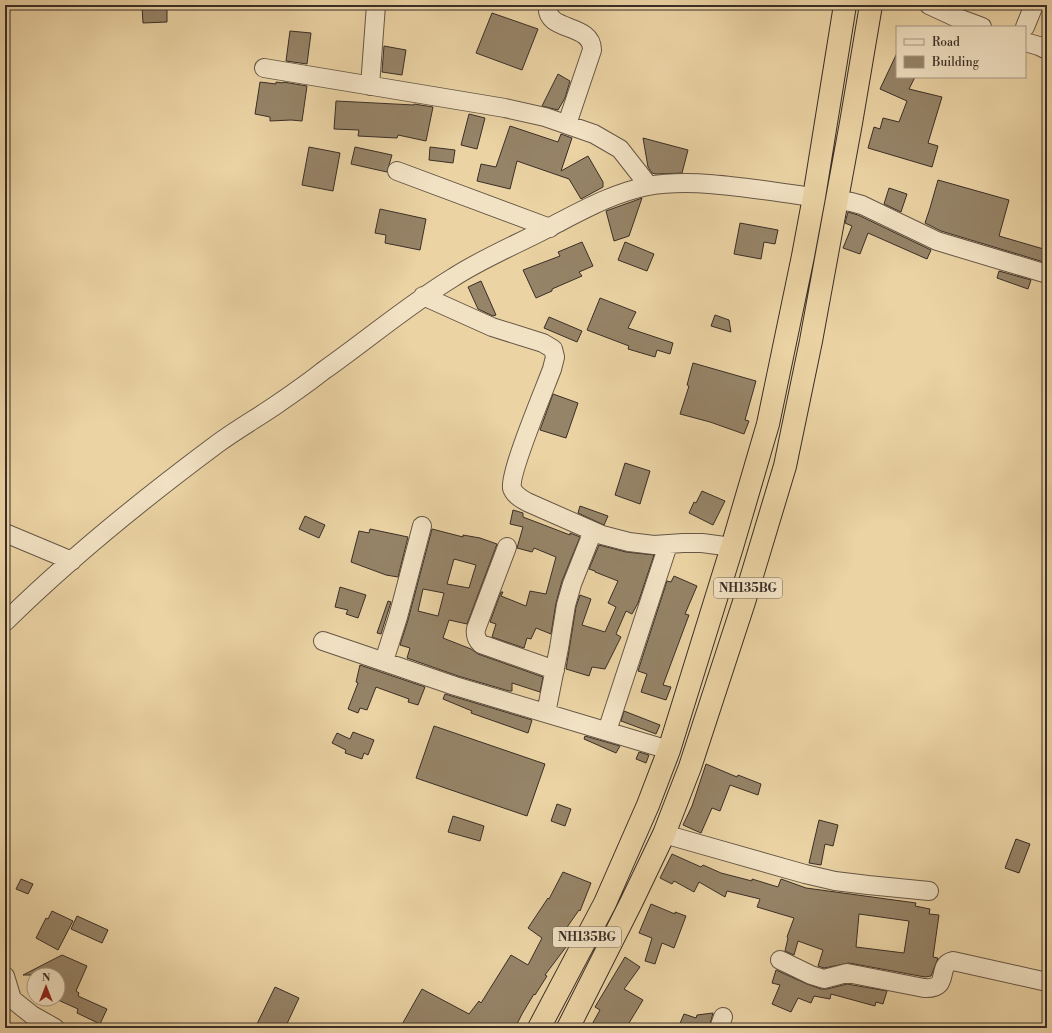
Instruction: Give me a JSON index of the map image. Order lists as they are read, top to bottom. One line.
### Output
{"streets":{"highway":["NH135BG"]},"legend":["Road","Building"],"north":"top"}
